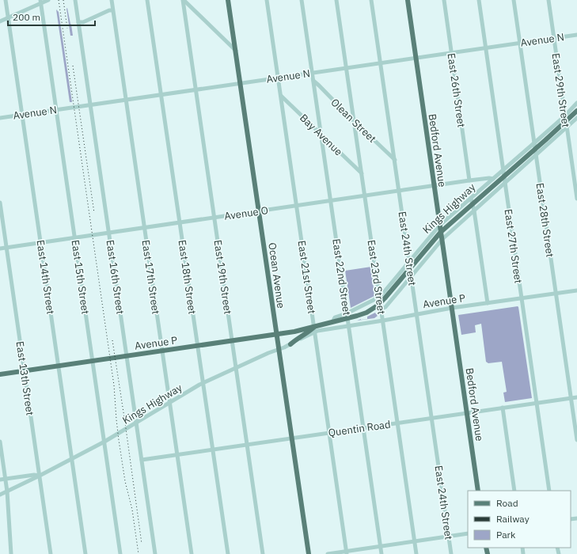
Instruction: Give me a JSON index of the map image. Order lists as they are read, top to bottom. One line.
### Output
{"streets":{"main road":["Bedford Avenue","Kings Highway","Ocean Avenue","Avenue P"],"street":["Avenue N","East 26th Street","East 29th Street","Olean Street","Bay Avenue","Avenue O","East 28th Street","East 27th Street","East 24th Street","East 14th Street","East 15th Street","East 16th Street","East 17th Street","East 18th Street","East 19th Street","East 21st Street","East 22nd Street","East 23rd Street","East 13th Street","Quentin Road"]},"crossings":[["Avenue N","East 26th Street"],["Avenue N","East 29th Street"],["Avenue N","Bedford Avenue"],["Avenue N","East 28th Street"],["Avenue N","East 27th Street"],["Avenue N","East 24th Street"],["Avenue N","Ocean Avenue"],["Avenue N","East 14th Street"],["Avenue N","East 15th Street"],["Avenue N","East 16th Street"],["Avenue N","East 17th Street"],["Avenue N","East 18th Street"],["Avenue N","East 19th Street"],["Avenue N","East 21st Street"],["Avenue N","East 22nd Street"],["Avenue N","East 23rd Street"],["East 26th Street","Avenue O"],["East 29th Street","Kings Highway"],["Olean Street","East 24th Street"],["Olean Street","East 22nd Street"],["Olean Street","East 23rd Street"],["Bay Avenue","East 21st Street"],["Bay Avenue","East 22nd Street"],["Bay Avenue","East 23rd Street"],["Bedford Avenue","Kings Highway"],["Bedford Avenue","Avenue O"],["Bedford Avenue","Avenue P"],["Bedford Avenue","Quentin Road"],["Kings Highway","Avenue O"],["Kings Highway","East 28th Street"],["Kings Highway","East 27th Street"],["Kings Highway","East 24th Street"],["Kings Highway","Ocean Avenue"],["Kings Highway","East 14th Street"],["Kings Highway","East 15th Street"],["Kings Highway","East 16th Street"],["Kings Highway","East 17th Street"],["Kings Highway","East 18th Street"],["Kings Highway","East 19th Street"],["Kings Highway","East 21st Street"],["Kings Highway","East 22nd Street"],["Kings Highway","East 23rd Street"],["Kings Highway","Avenue P"],["Kings Highway","East 13th Street"],["Avenue O","East 24th Street"],["Avenue O","Ocean Avenue"],["Avenue O","East 14th Street"],["Avenue O","East 15th Street"],["Avenue O","East 16th Street"],["Avenue O","East 17th Street"],["Avenue O","East 18th Street"],["Avenue O","East 19th Street"],["Avenue O","East 21st Street"],["Avenue O","East 22nd Street"],["Avenue O","East 23rd Street"],["Avenue O","East 13th Street"],["East 28th Street","Avenue P"],["East 28th Street","Quentin Road"],["East 27th Street","Avenue P"],["East 27th Street","Quentin Road"],["East 24th Street","Avenue P"],["East 24th Street","Quentin Road"],["Ocean Avenue","Avenue P"],["Ocean Avenue","Quentin Road"],["East 14th Street","Avenue P"],["East 15th Street","Avenue P"],["East 16th Street","Avenue P"],["East 16th Street","Quentin Road"],["East 17th Street","Avenue P"],["East 17th Street","Quentin Road"],["East 18th Street","Avenue P"],["East 18th Street","Quentin Road"],["East 19th Street","Avenue P"],["East 19th Street","Quentin Road"],["East 21st Street","Avenue P"],["East 21st Street","Quentin Road"],["East 22nd Street","Avenue P"],["East 22nd Street","Quentin Road"],["East 23rd Street","Avenue P"],["East 23rd Street","Quentin Road"],["Avenue P","East 13th Street"]],"legend":["Road","Railway","Park"],"scale_bar":"200 m"}
